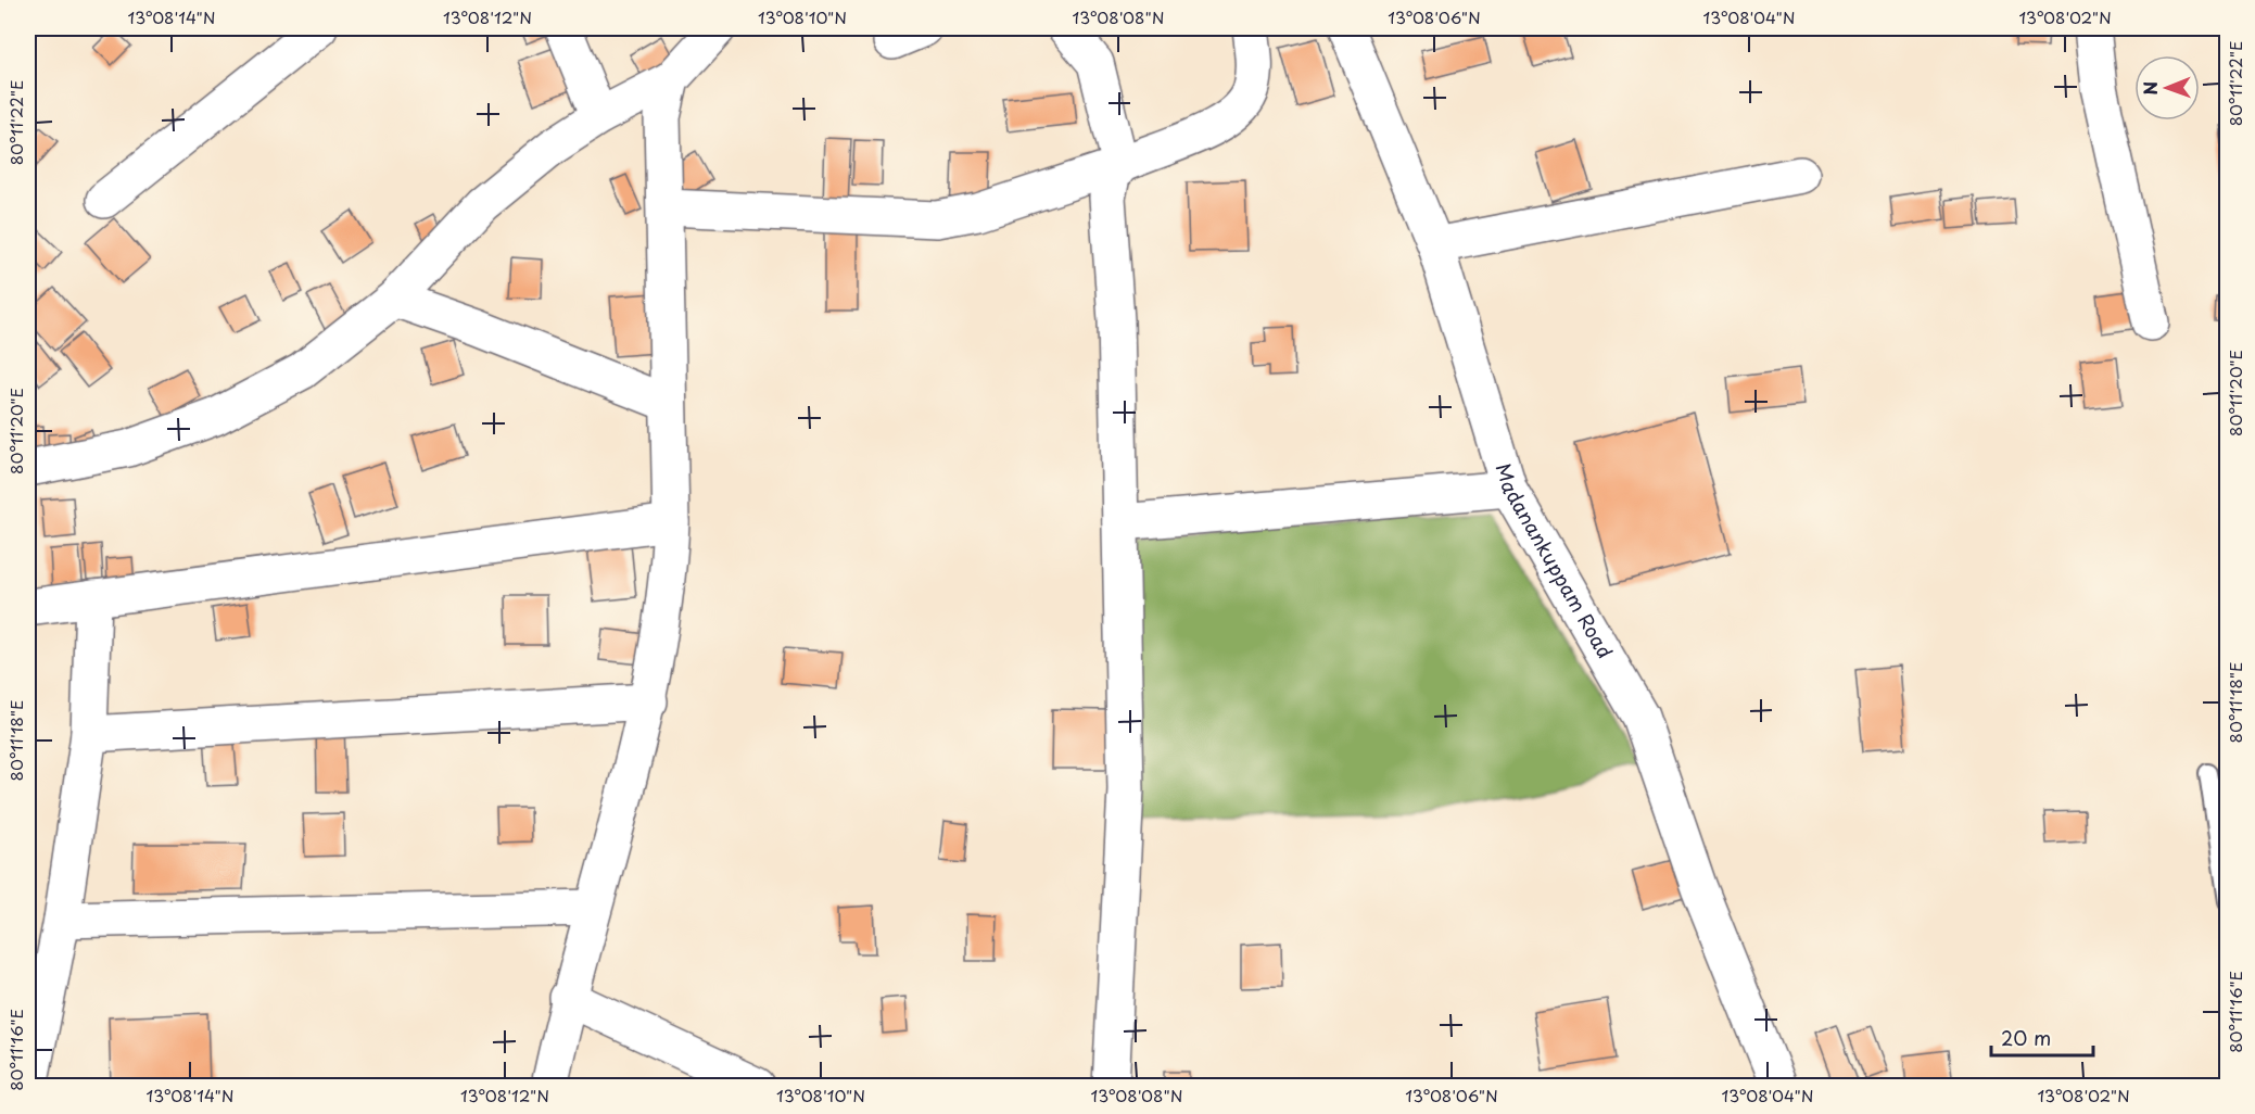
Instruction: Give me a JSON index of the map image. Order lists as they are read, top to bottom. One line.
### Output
{"streets":{"street":["Madanankuppam Road"]},"scale_bar":"20 m","north":"left","coordinates":["13°08'14\"N","13°08'12\"N","13°08'10\"N","13°08'08\"N","13°08'06\"N","13°08'04\"N","13°08'02\"N","80°11'22\"E","80°11'20\"E","80°11'18\"E","80°11'16\"E"]}
